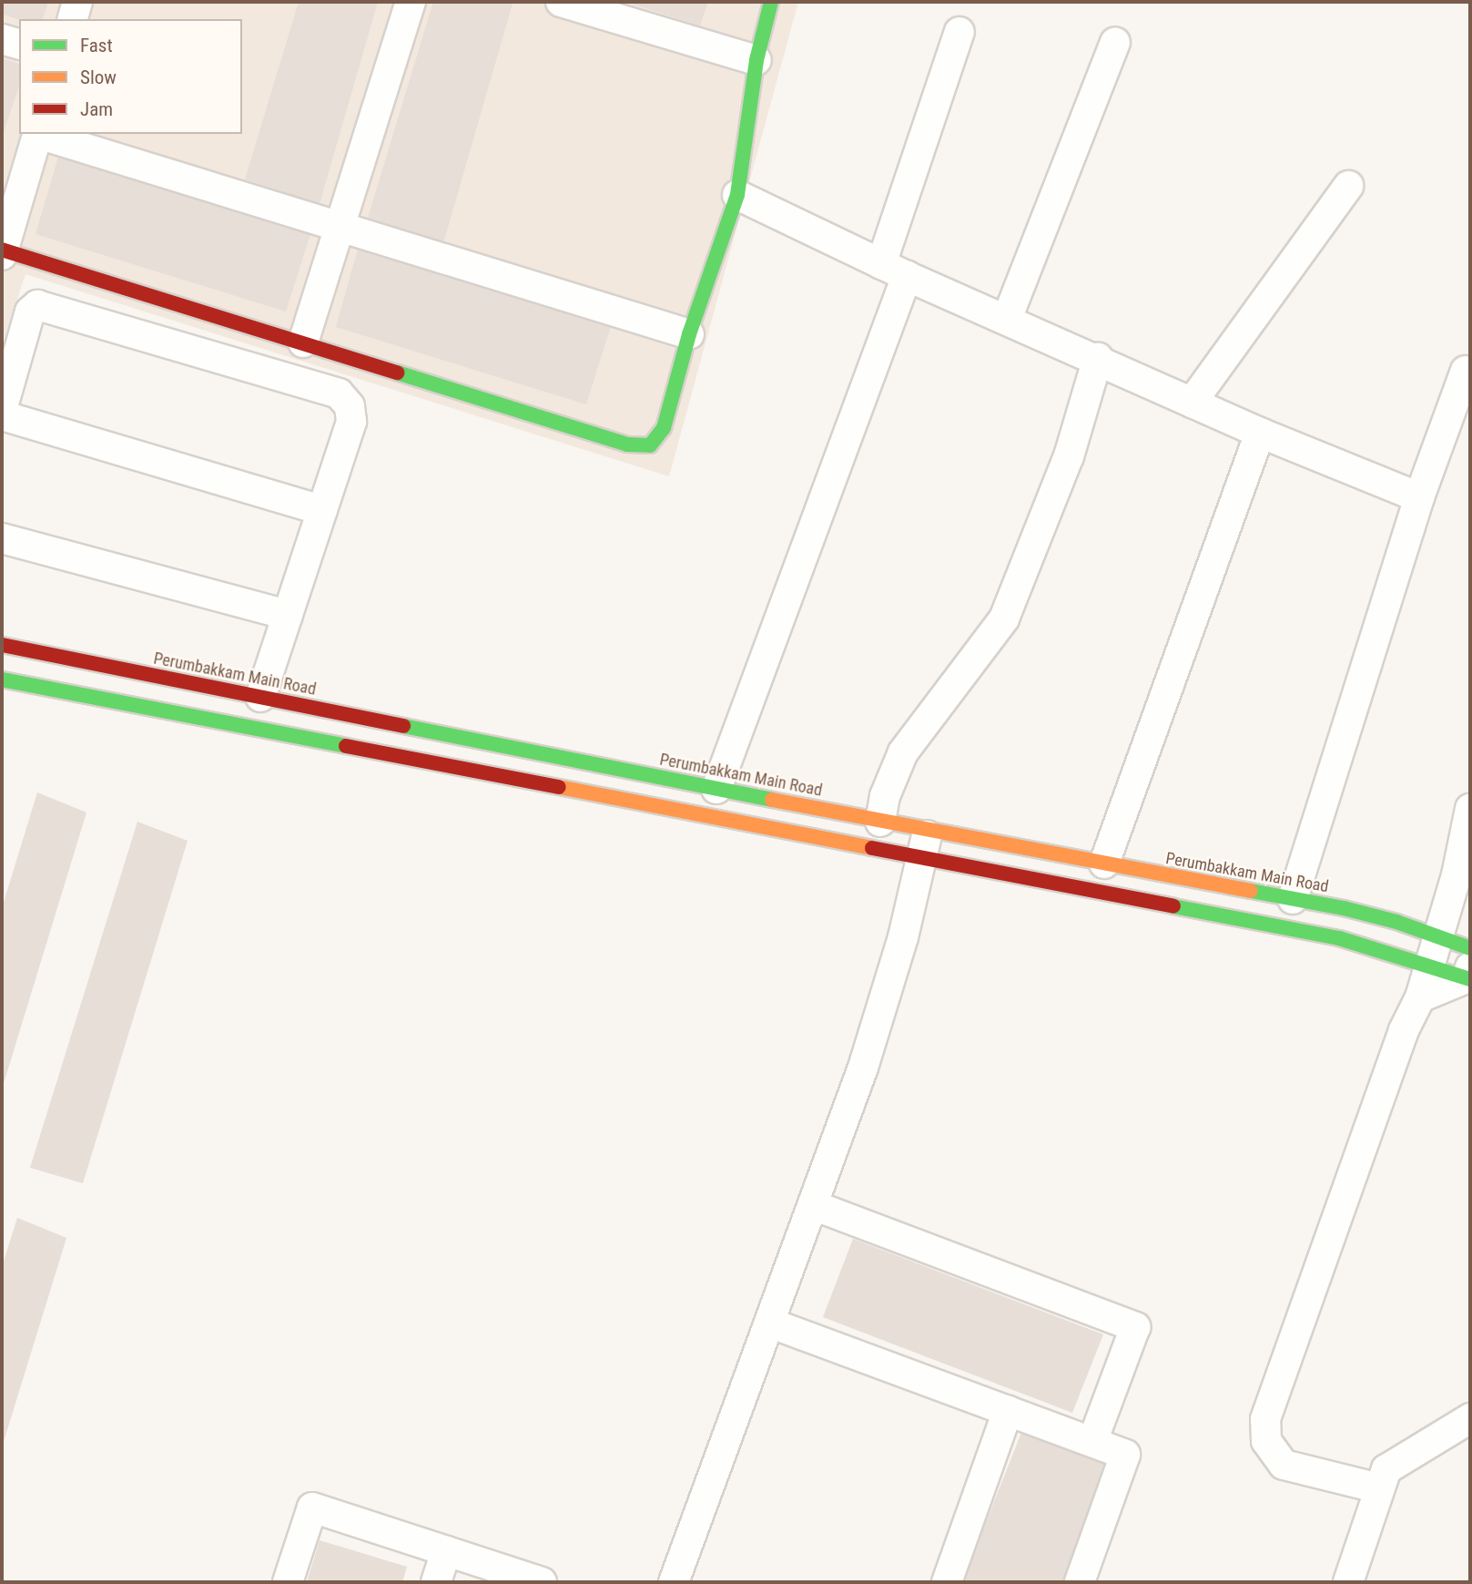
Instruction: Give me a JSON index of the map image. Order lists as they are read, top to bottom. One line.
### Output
{"streets":{"street":["Perumbakkam Main Road"]},"legend":["Fast","Slow","Jam"]}
